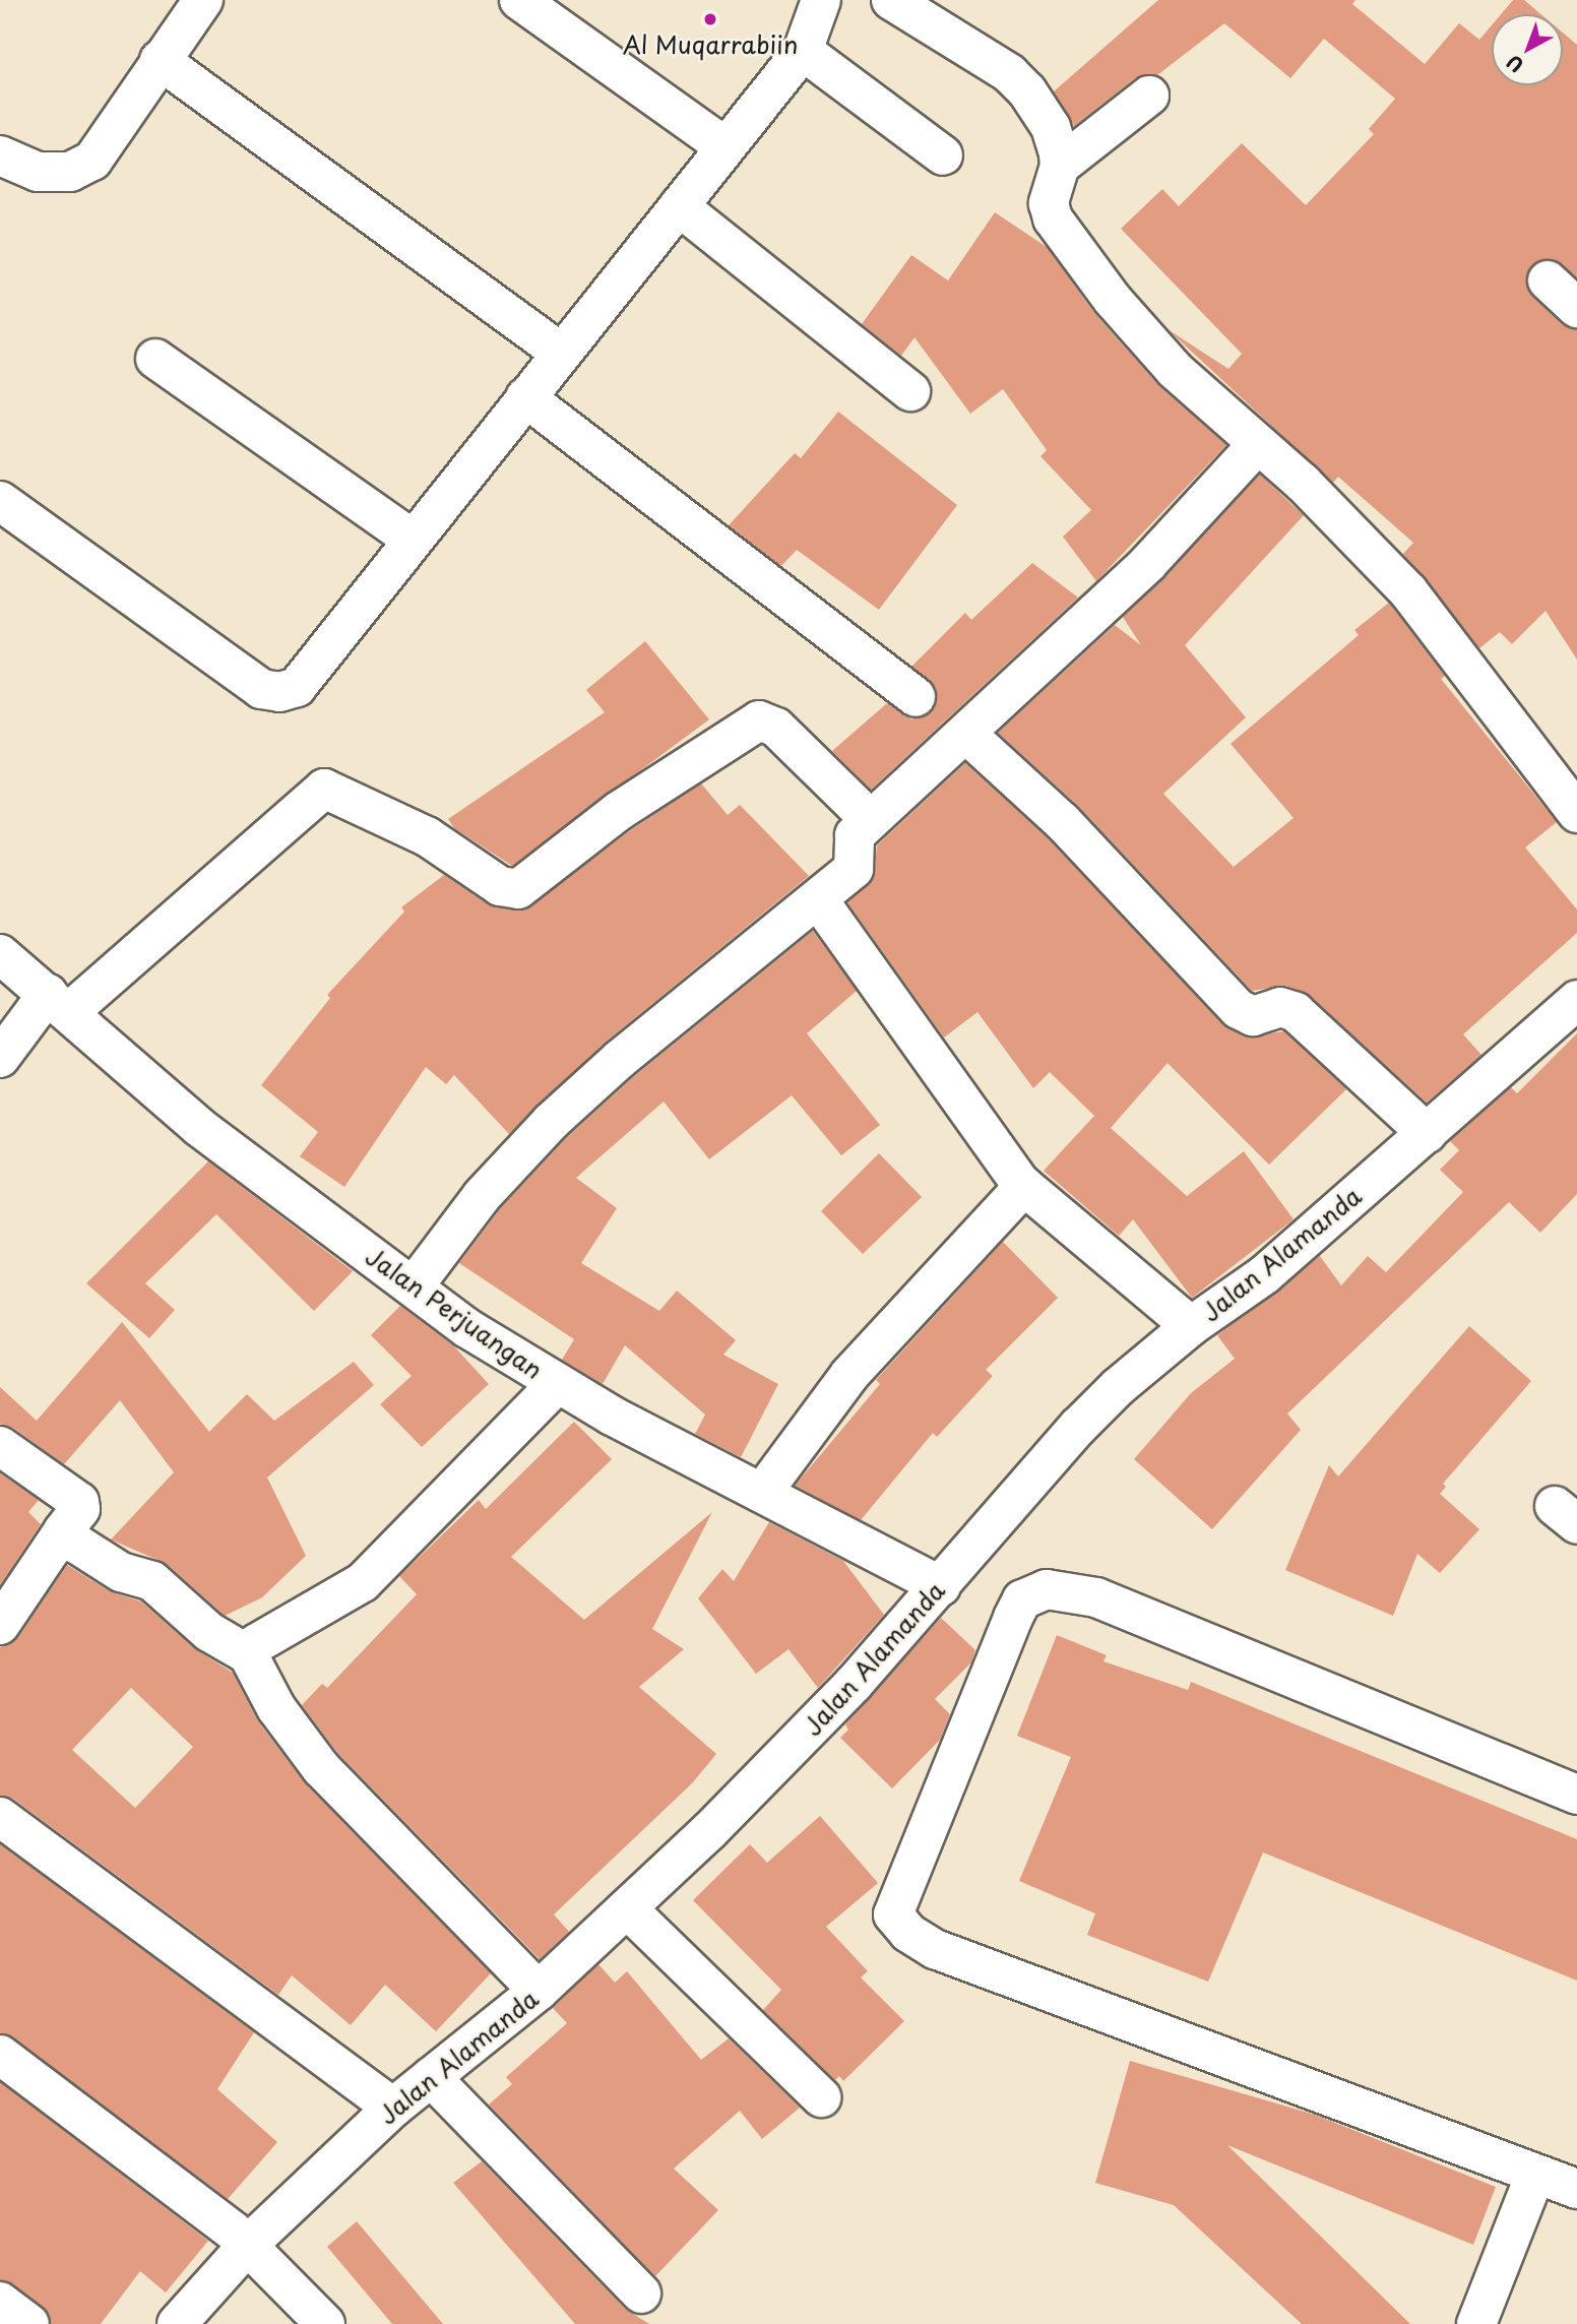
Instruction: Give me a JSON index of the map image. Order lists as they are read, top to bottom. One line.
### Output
{"streets":{"street":["Jalan Alamanda","Jalan Perjuangan"]},"crossings":[["Jalan Alamanda","Jalan Perjuangan"]],"places":["Al Muqarrabiin"],"north":"bottom left"}
